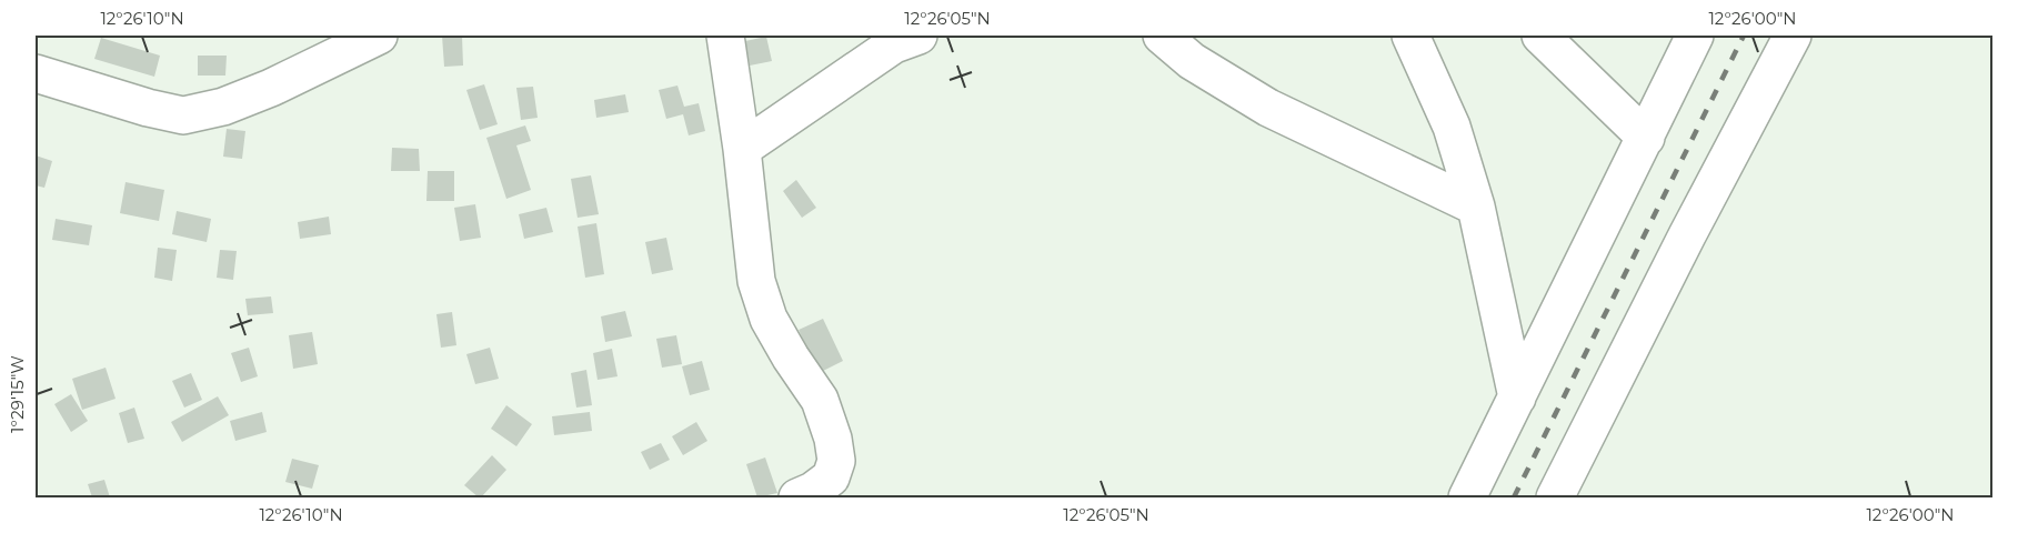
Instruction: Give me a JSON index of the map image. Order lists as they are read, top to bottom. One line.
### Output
{"coordinates":["12°26'10\"N","12°26'05\"N","12°26'00\"N","1°29'15\"W"]}
